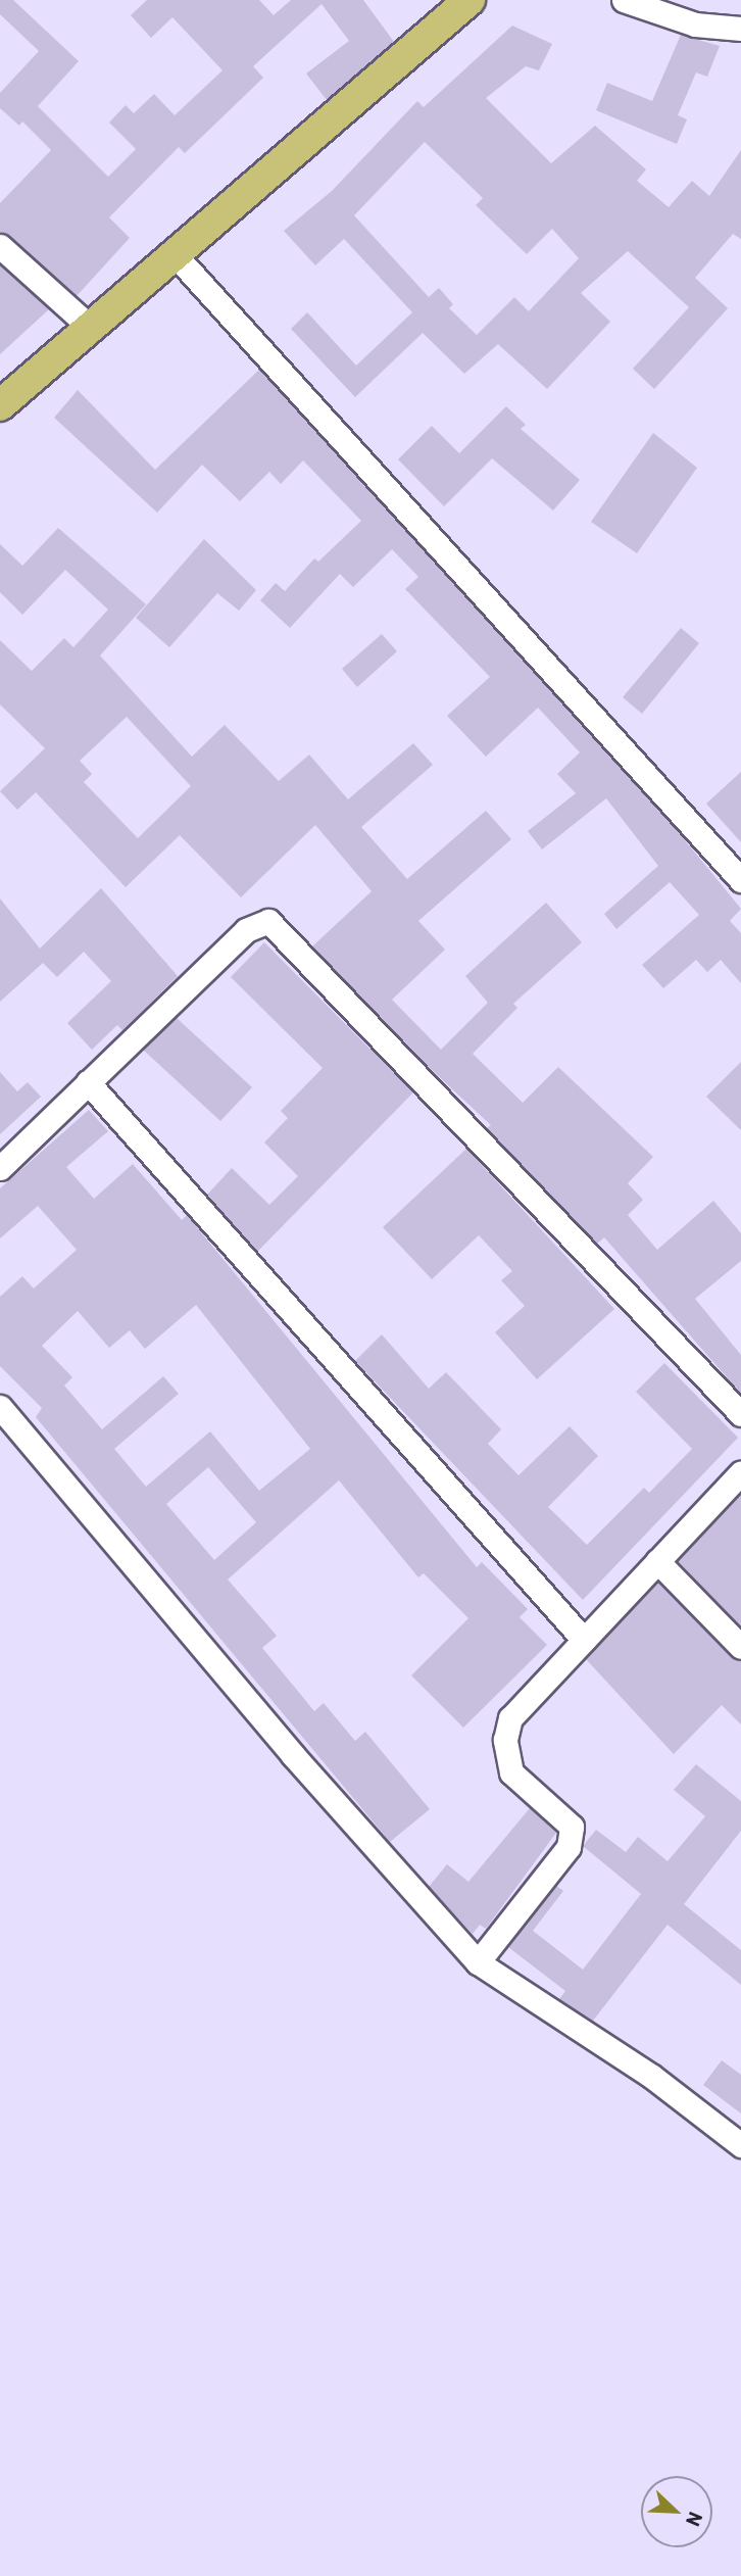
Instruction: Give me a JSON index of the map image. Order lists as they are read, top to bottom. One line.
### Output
{"north":"bottom right"}
